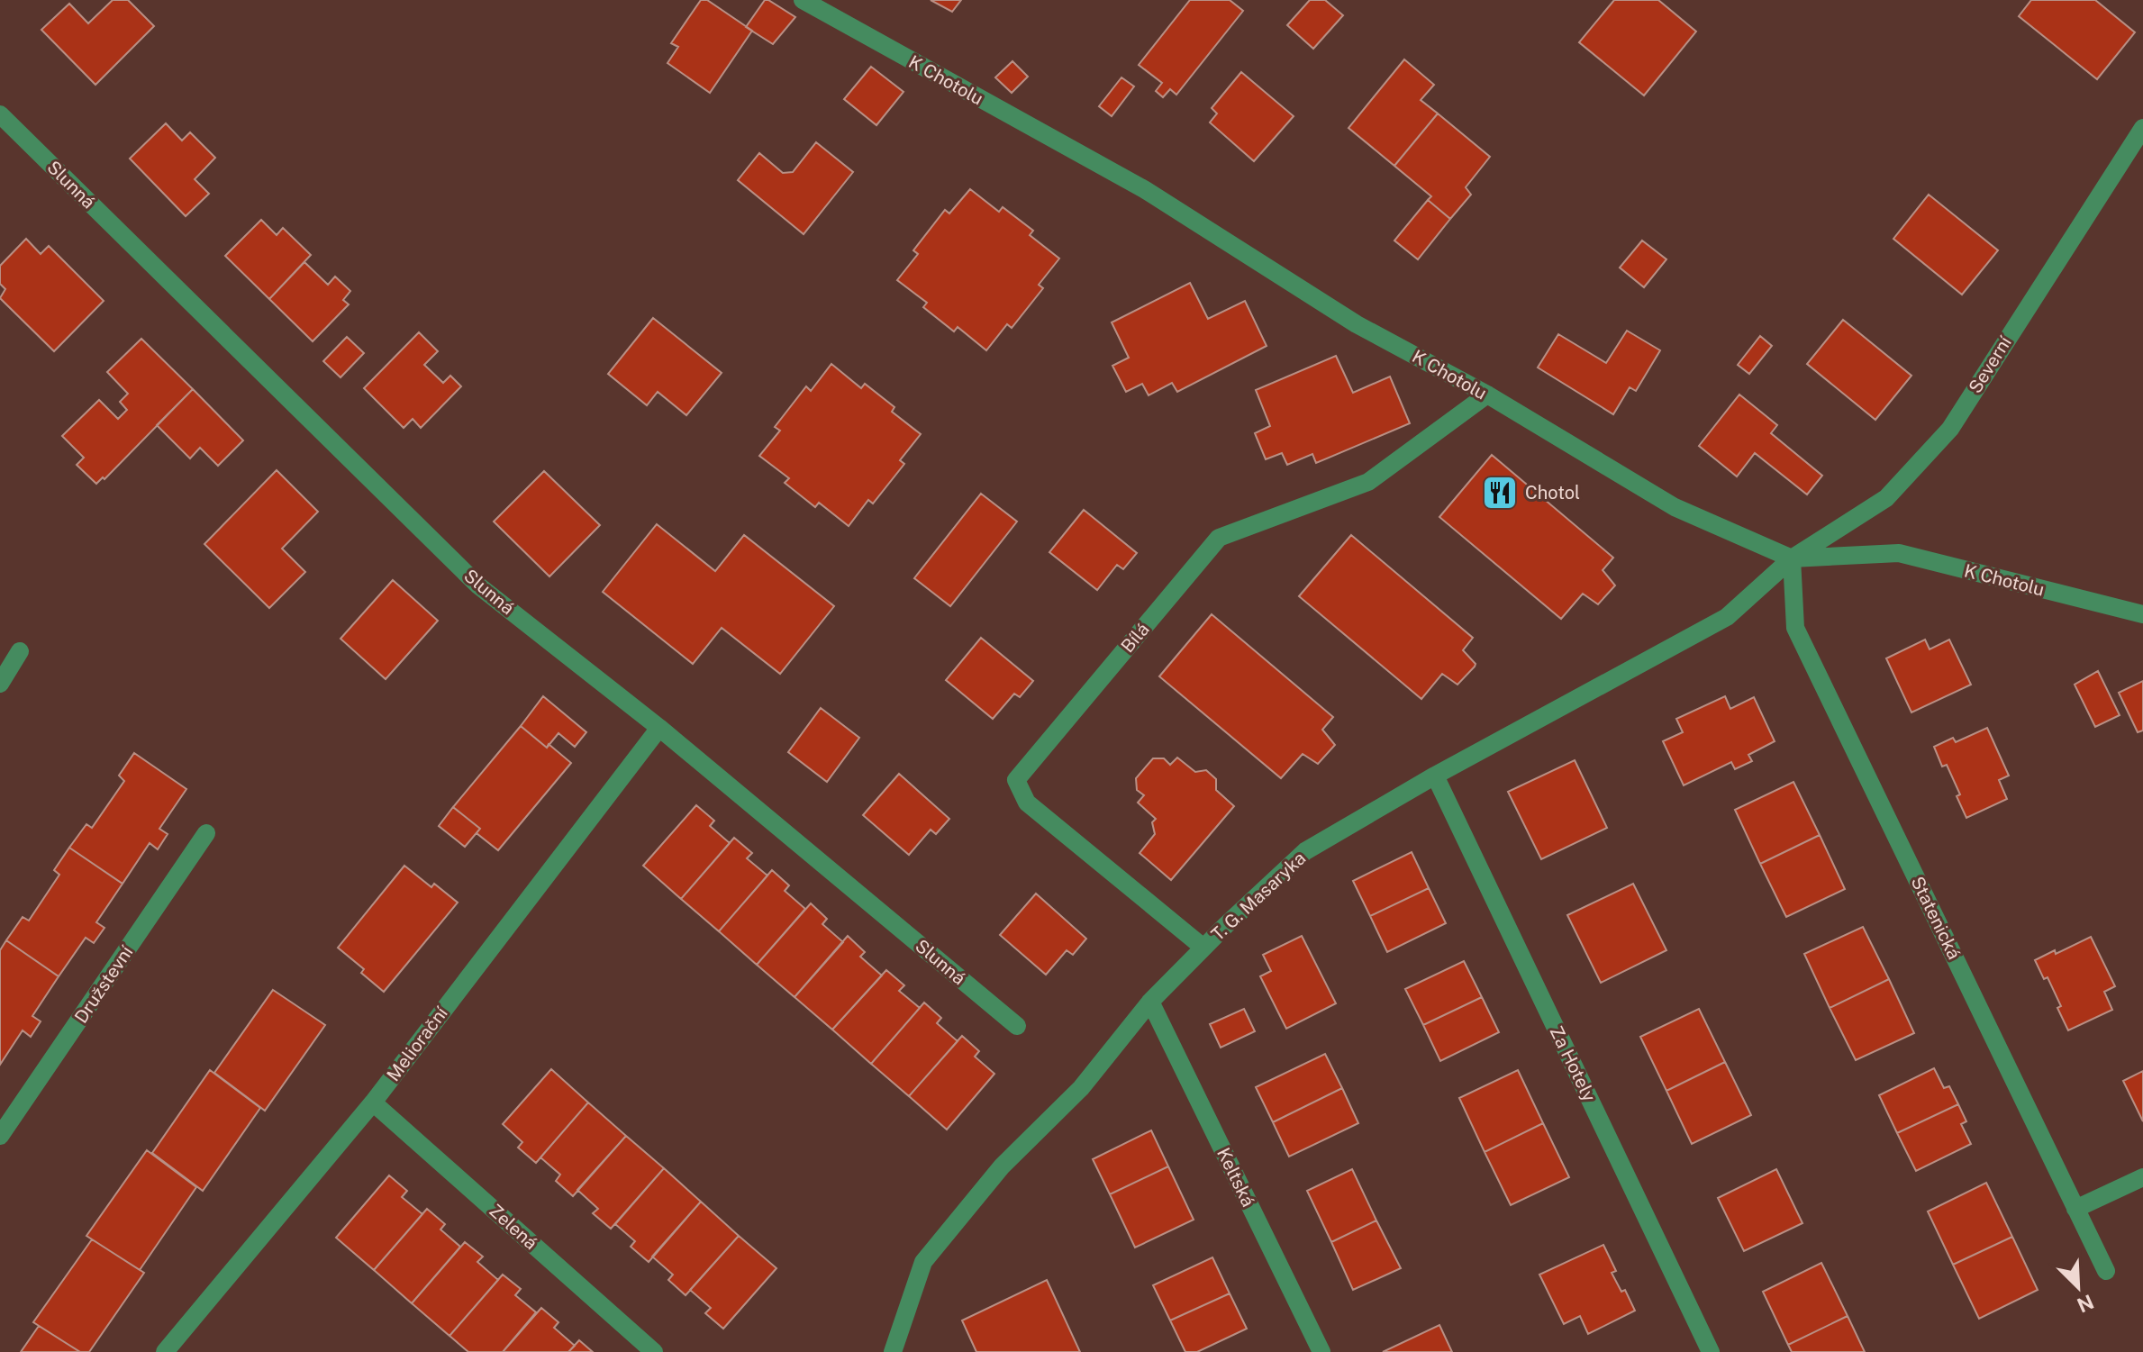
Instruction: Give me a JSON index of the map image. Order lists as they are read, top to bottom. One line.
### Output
{"streets":{"street":["K Chotolu","Slunná","Severní","Bílá","T. G. Masaryka","Statenická","Družstevní","Meliorační","Za Hotely","Keltská","Zelená"]},"crossings":[["K Chotolu","Severní"],["K Chotolu","Bílá"],["K Chotolu","T. G. Masaryka"],["K Chotolu","Statenická"],["Slunná","Meliorační"],["Severní","T. G. Masaryka"],["Severní","Statenická"],["Bílá","T. G. Masaryka"],["T. G. Masaryka","Statenická"],["T. G. Masaryka","Za Hotely"],["T. G. Masaryka","Keltská"],["Meliorační","Zelená"]],"places":{"restaurant":["Chotol"]},"north":"bottom right"}
